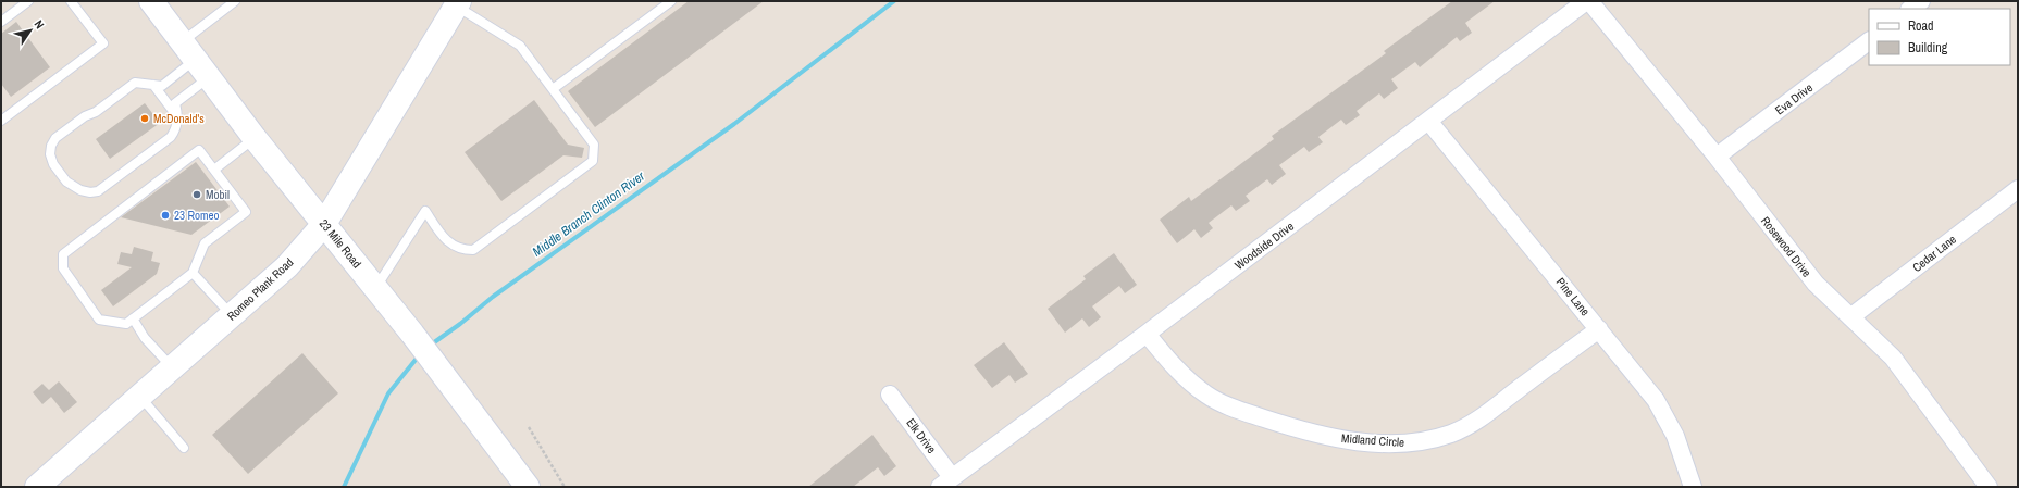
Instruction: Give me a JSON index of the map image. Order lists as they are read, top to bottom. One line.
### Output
{"streets":{"main road":["23 Mile Road","Romeo Plank Road"],"street":["Eva Drive","Woodside Drive","Rosewood Drive","Cedar Lane","Pine Lane","Elk Drive","Midland Circle"]},"crossings":[["Eva Drive","Rosewood Drive"],["23 Mile Road","Romeo Plank Road"],["Woodside Drive","Pine Lane"],["Woodside Drive","Elk Drive"],["Woodside Drive","Midland Circle"],["Rosewood Drive","Cedar Lane"],["Pine Lane","Midland Circle"]],"water":["Middle Branch Clinton River"],"places":["McDonald's","Mobil","23 Romeo"],"legend":["Road","Building"],"north":"top right"}
